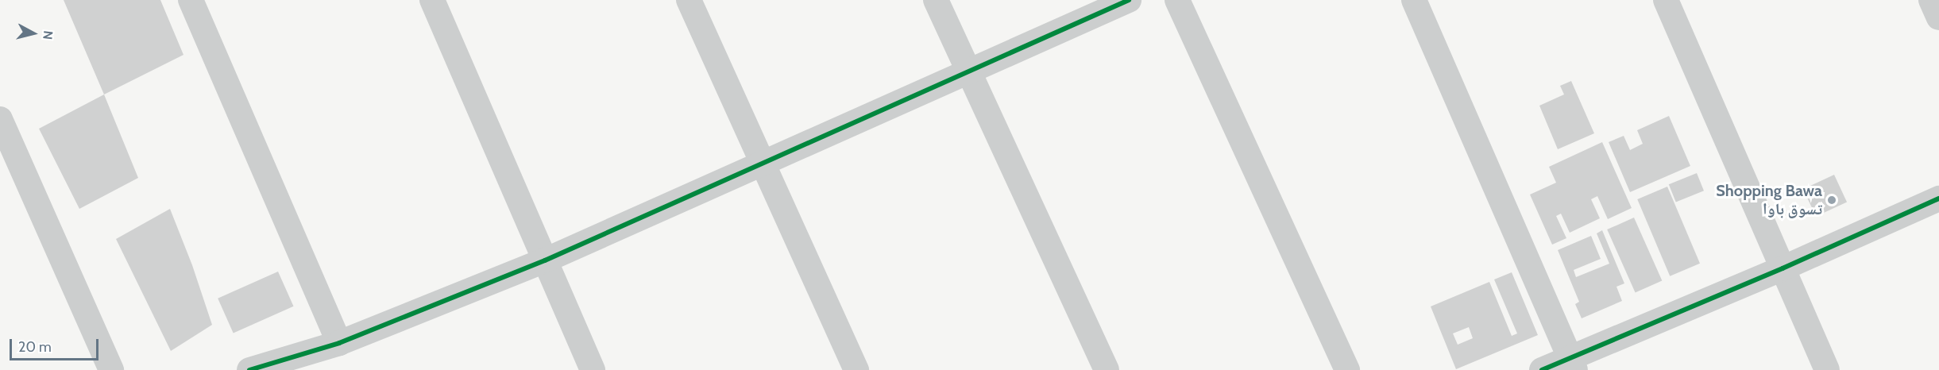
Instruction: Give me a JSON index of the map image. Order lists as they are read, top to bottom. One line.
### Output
{"places":["Shopping Bawa تسوق باوا"],"scale_bar":"20 m","north":"right"}
